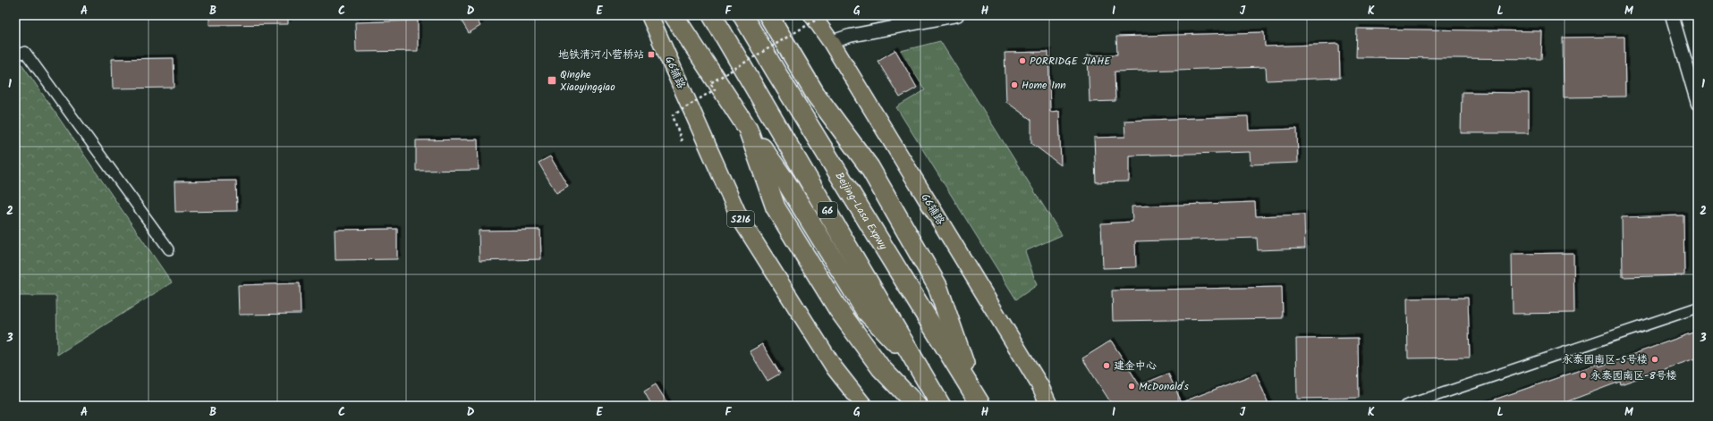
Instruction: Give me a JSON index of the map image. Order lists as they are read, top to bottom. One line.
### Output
{"streets":{"highway":["G6","Beijing-Lasa Expwy"],"main road":["G6辅路","S216"]},"places":{"transit":["地铁清河小营桥站","Qinghe Xiaoyingqiao"],"other":["PORRIDGE JIAHE","Home Inn","永泰园南区-5号楼","建金中心","永泰园南区-8号楼","McDonald's"]},"grid":{"columns":["A","B","C","D","E","F","G","H","I","J","K","L","M"],"rows":["1","2","3"]}}
